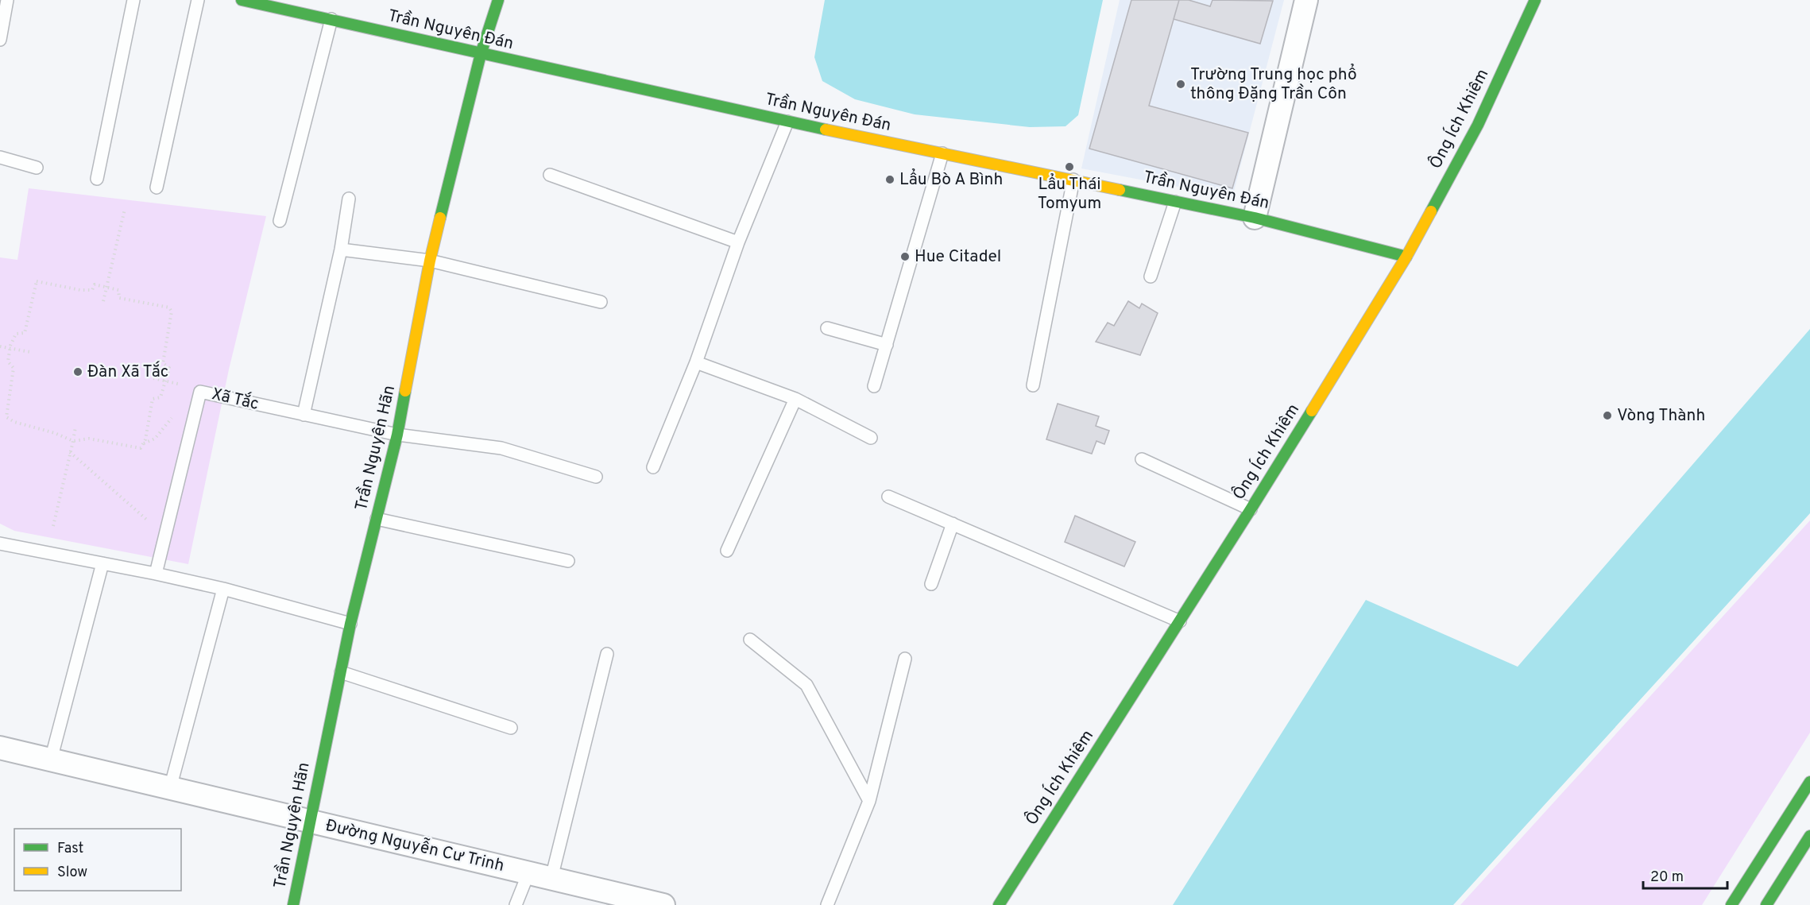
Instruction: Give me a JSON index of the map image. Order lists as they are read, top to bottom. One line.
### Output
{"streets":{"street":["Trần Nguyên Đán","Ông Ích Khiêm","Trần Nguyên Hãn","Đường Nguyễn Cư Trinh"],"lane":["Xã Tắc"]},"crossings":[["Trần Nguyên Đán","Ông Ích Khiêm"],["Trần Nguyên Đán","Trần Nguyên Hãn"],["Xã Tắc","Trần Nguyên Hãn"],["Trần Nguyên Hãn","Đường Nguyễn Cư Trinh"]],"places":["Trường Trung học phổ thông Đặng Trần Côn","Lẩu Thái Tomyum","Lẩu Bò A Bình","Hue Citadel","Đàn Xã Tắc","Vòng Thành"],"legend":["Fast","Slow"],"scale_bar":"20 m"}
